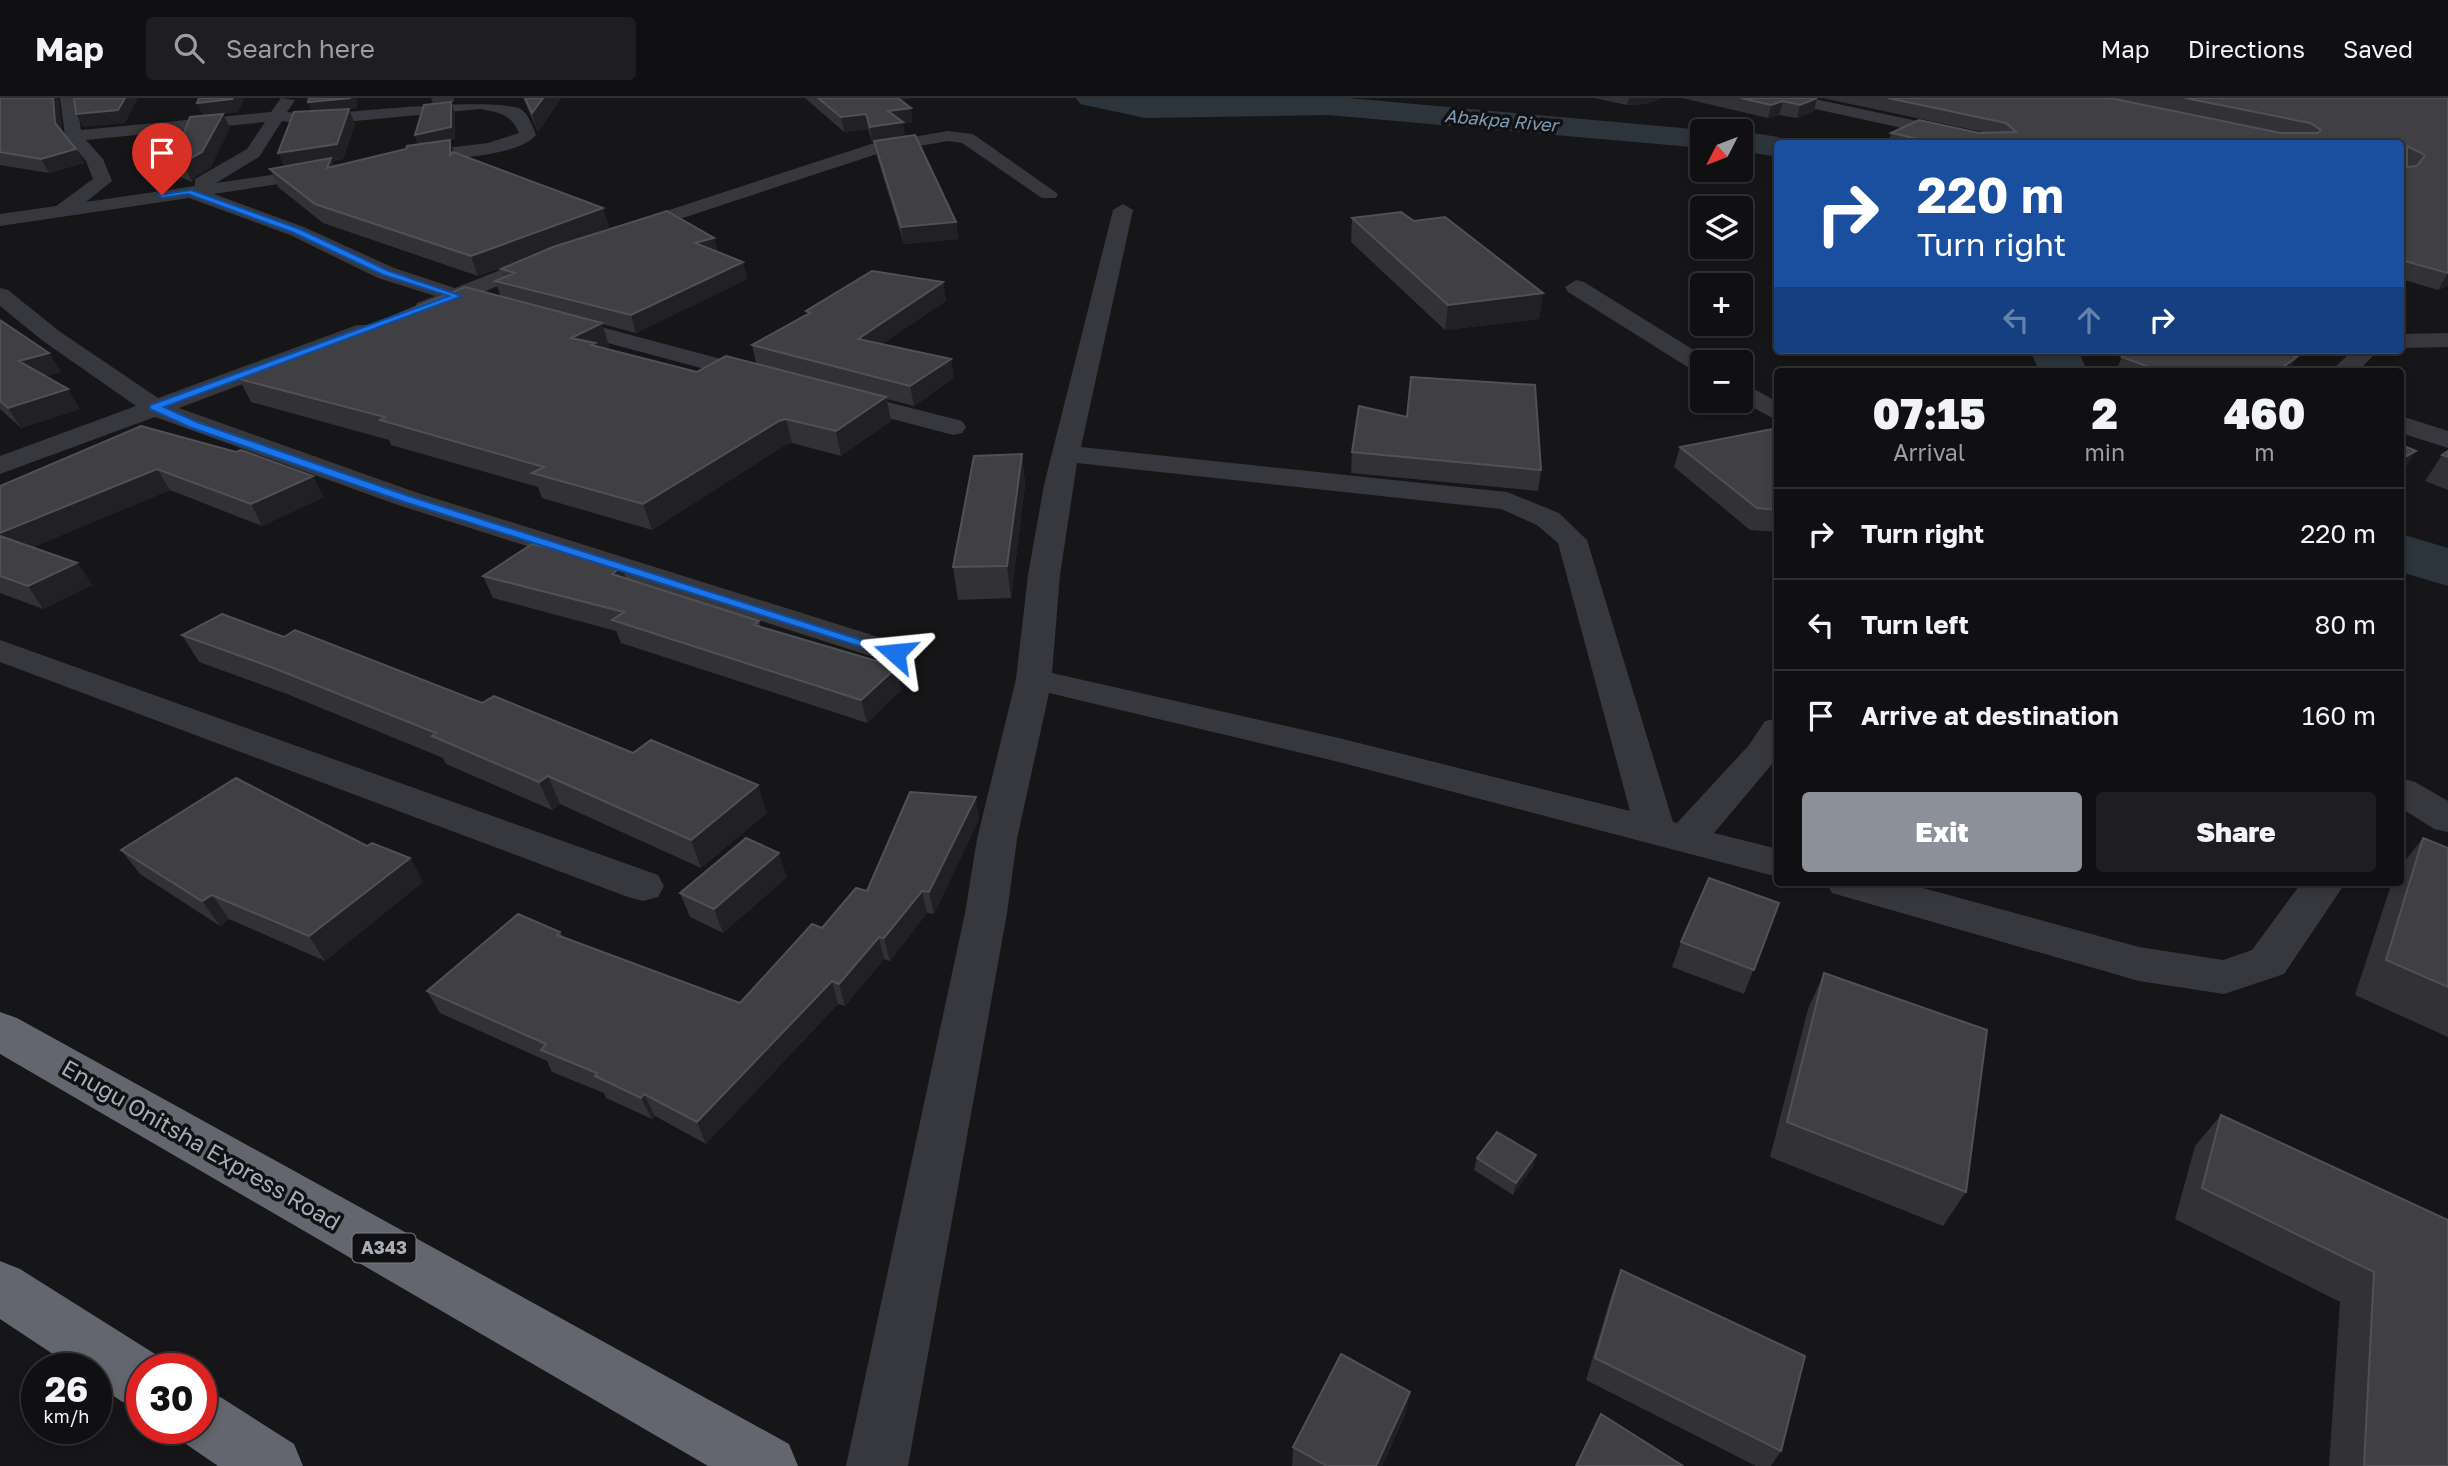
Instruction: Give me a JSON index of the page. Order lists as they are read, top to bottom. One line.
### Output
{"streets":{"highway":["Enugu Onitsha Express Road","A343"]},"water":["Abakpa River"],"north":"bottom left","page":{"header":"Map","search":"Search here","nav":["Map","Directions","Saved"],"map_buttons":["+","−"],"turn":["220 m","Turn right"],"eta":["07:15","Arrival","2","min","460","m"],"list":[{"name":"Turn right","value":"220 m"},{"name":"Turn left","value":"80 m"},{"name":"Arrive at destination","value":"160 m"}],"buttons":["Exit","Share"],"speed":"26 km/h","limit":"30"}}
